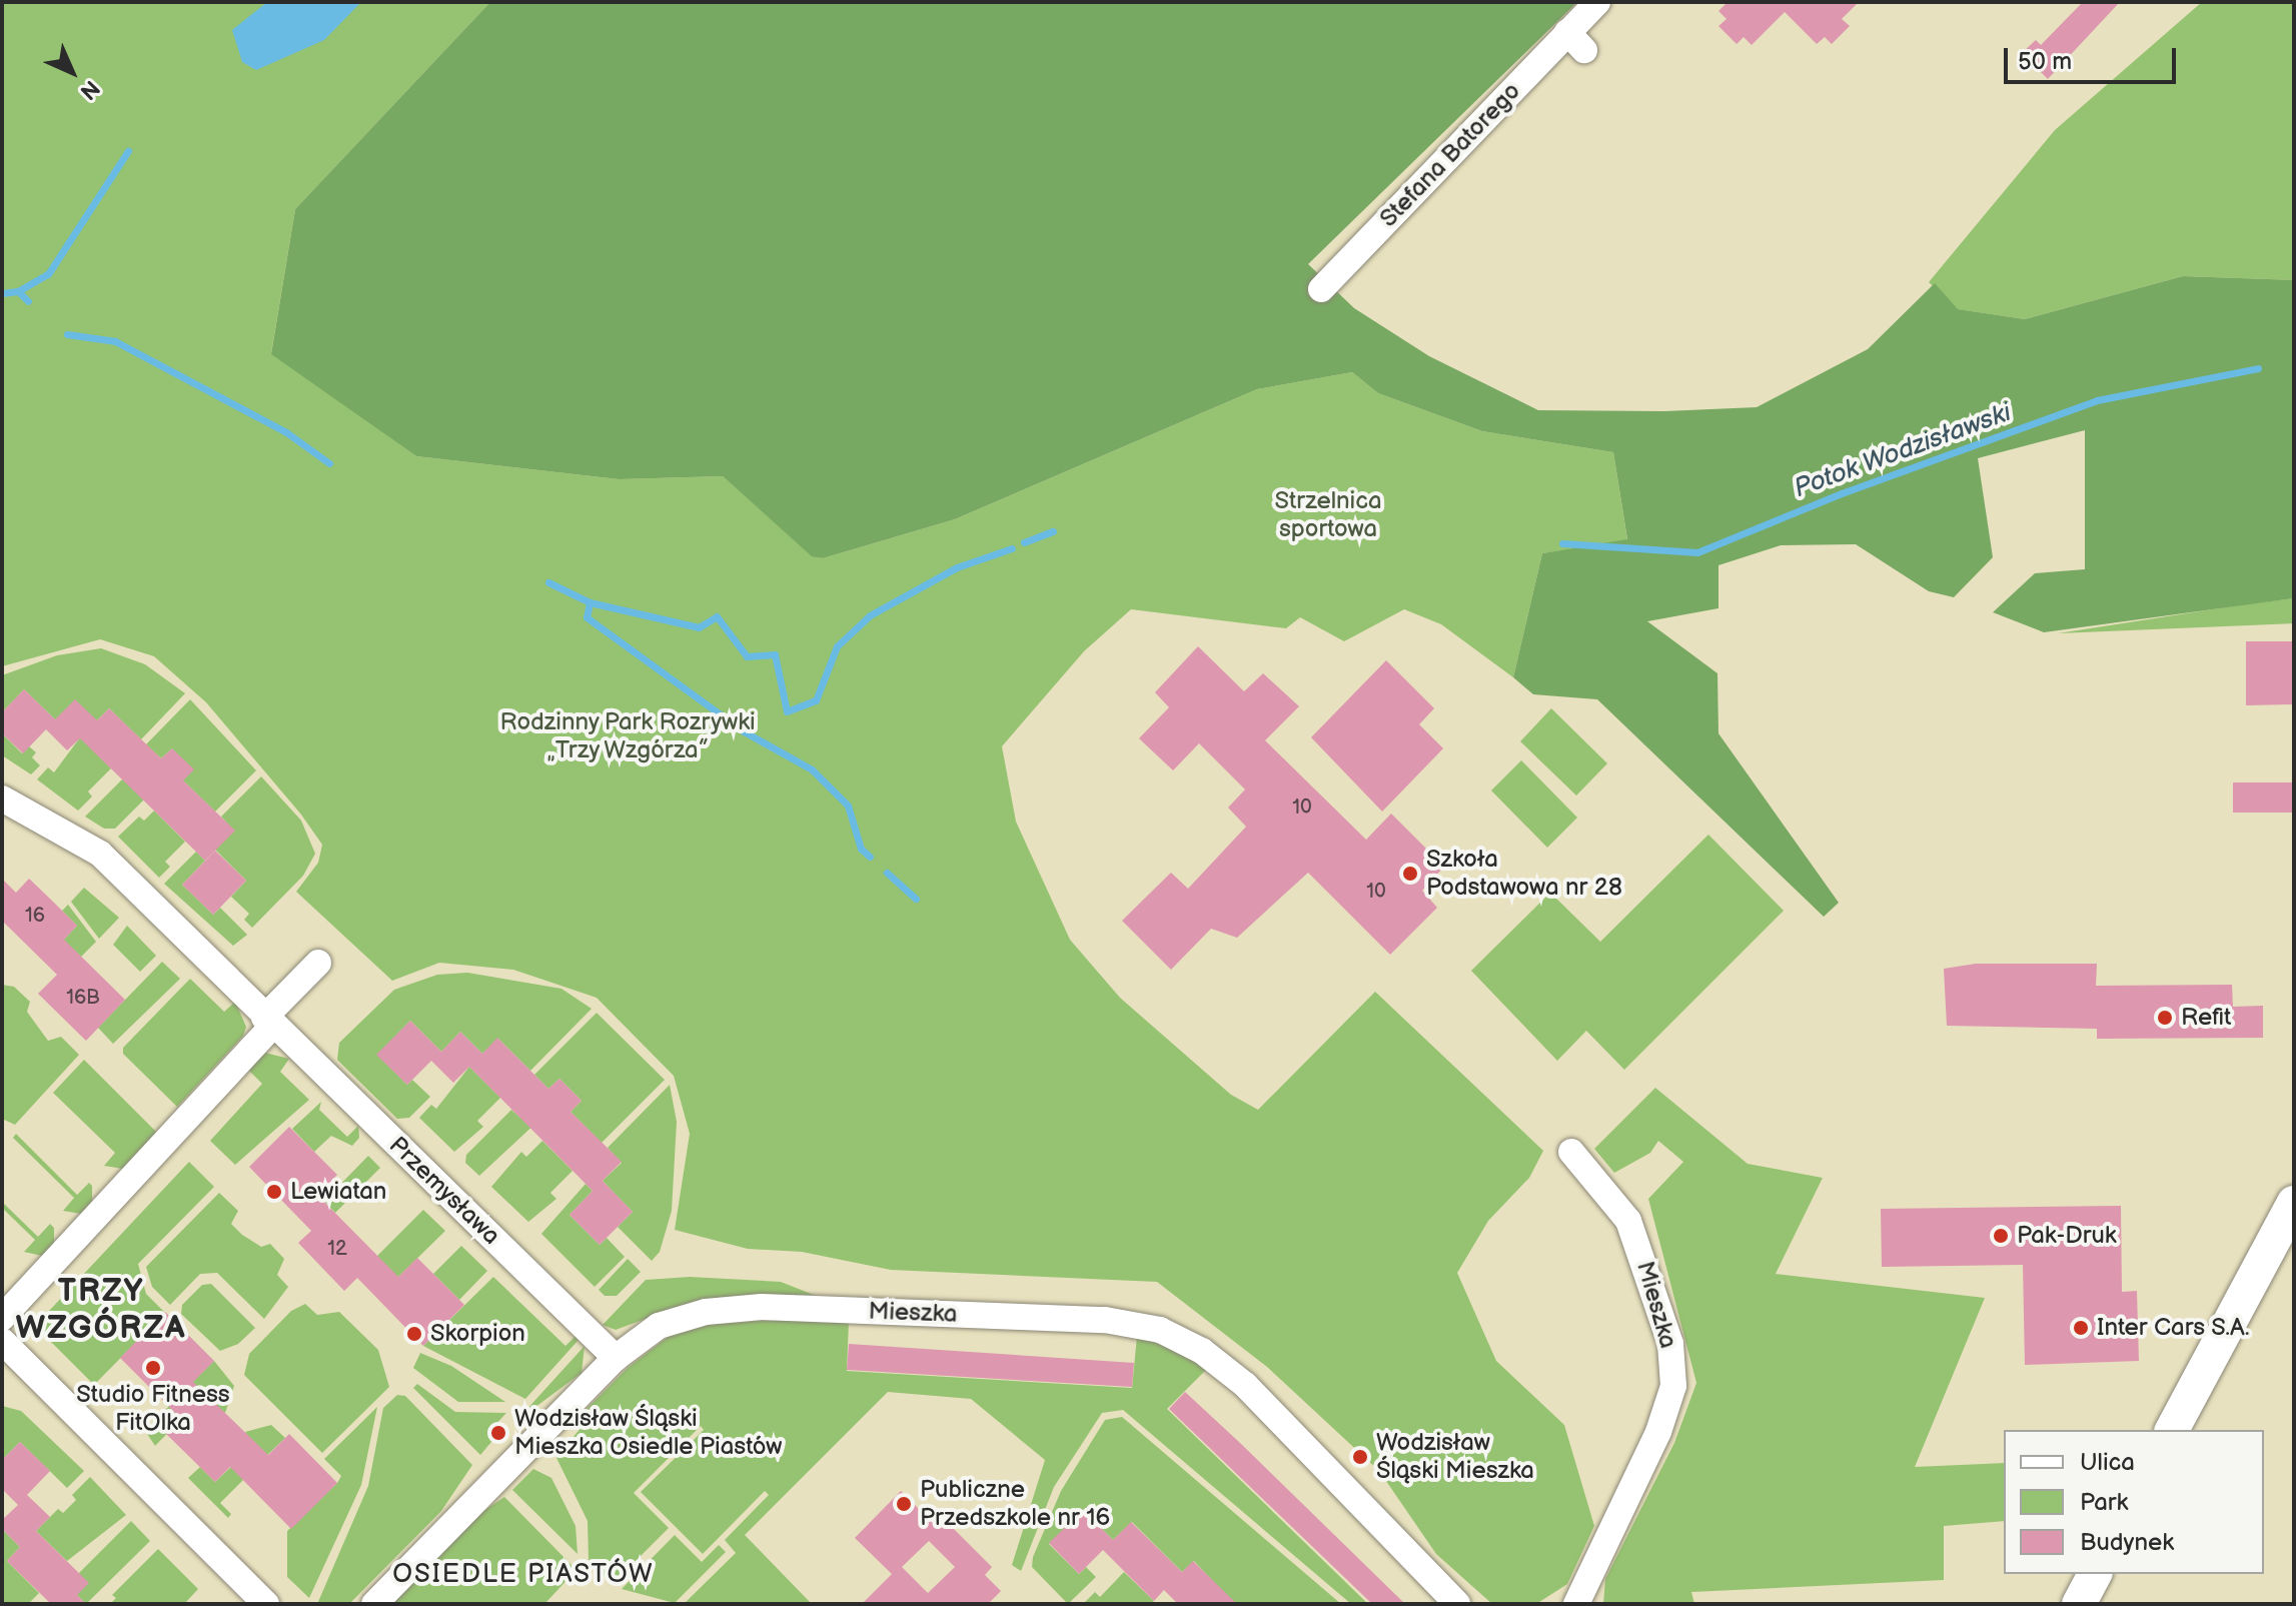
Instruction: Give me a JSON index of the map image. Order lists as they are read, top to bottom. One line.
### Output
{"streets":{"street":["Stefana Batorego","Przemysława","Mieszka"]},"crossings":[["Przemysława","Mieszka"]],"districts":["TRZY WZGÓRZA","OSIEDLE PIASTÓW"],"water":["Potok Wodzisławski"],"parks":["Strzelnica sportowa","Rodzinny Park Rozrywki „Trzy Wzgórza”"],"places":["Szkoła Podstawowa nr 28","Refit","Lewiatan","Pak-Druk","Inter Cars S.A.","Skorpion","Studio Fitness FitOlka","Wodzisław Śląski Mieszka Osiedle Piastów","Wodzisław Śląski Mieszka","Publiczne Przedszkole nr 16"],"house_numbers":["10","10","16","16B","12"],"legend":["Ulica","Park","Budynek"],"scale_bar":"50 m","north":"bottom right"}
